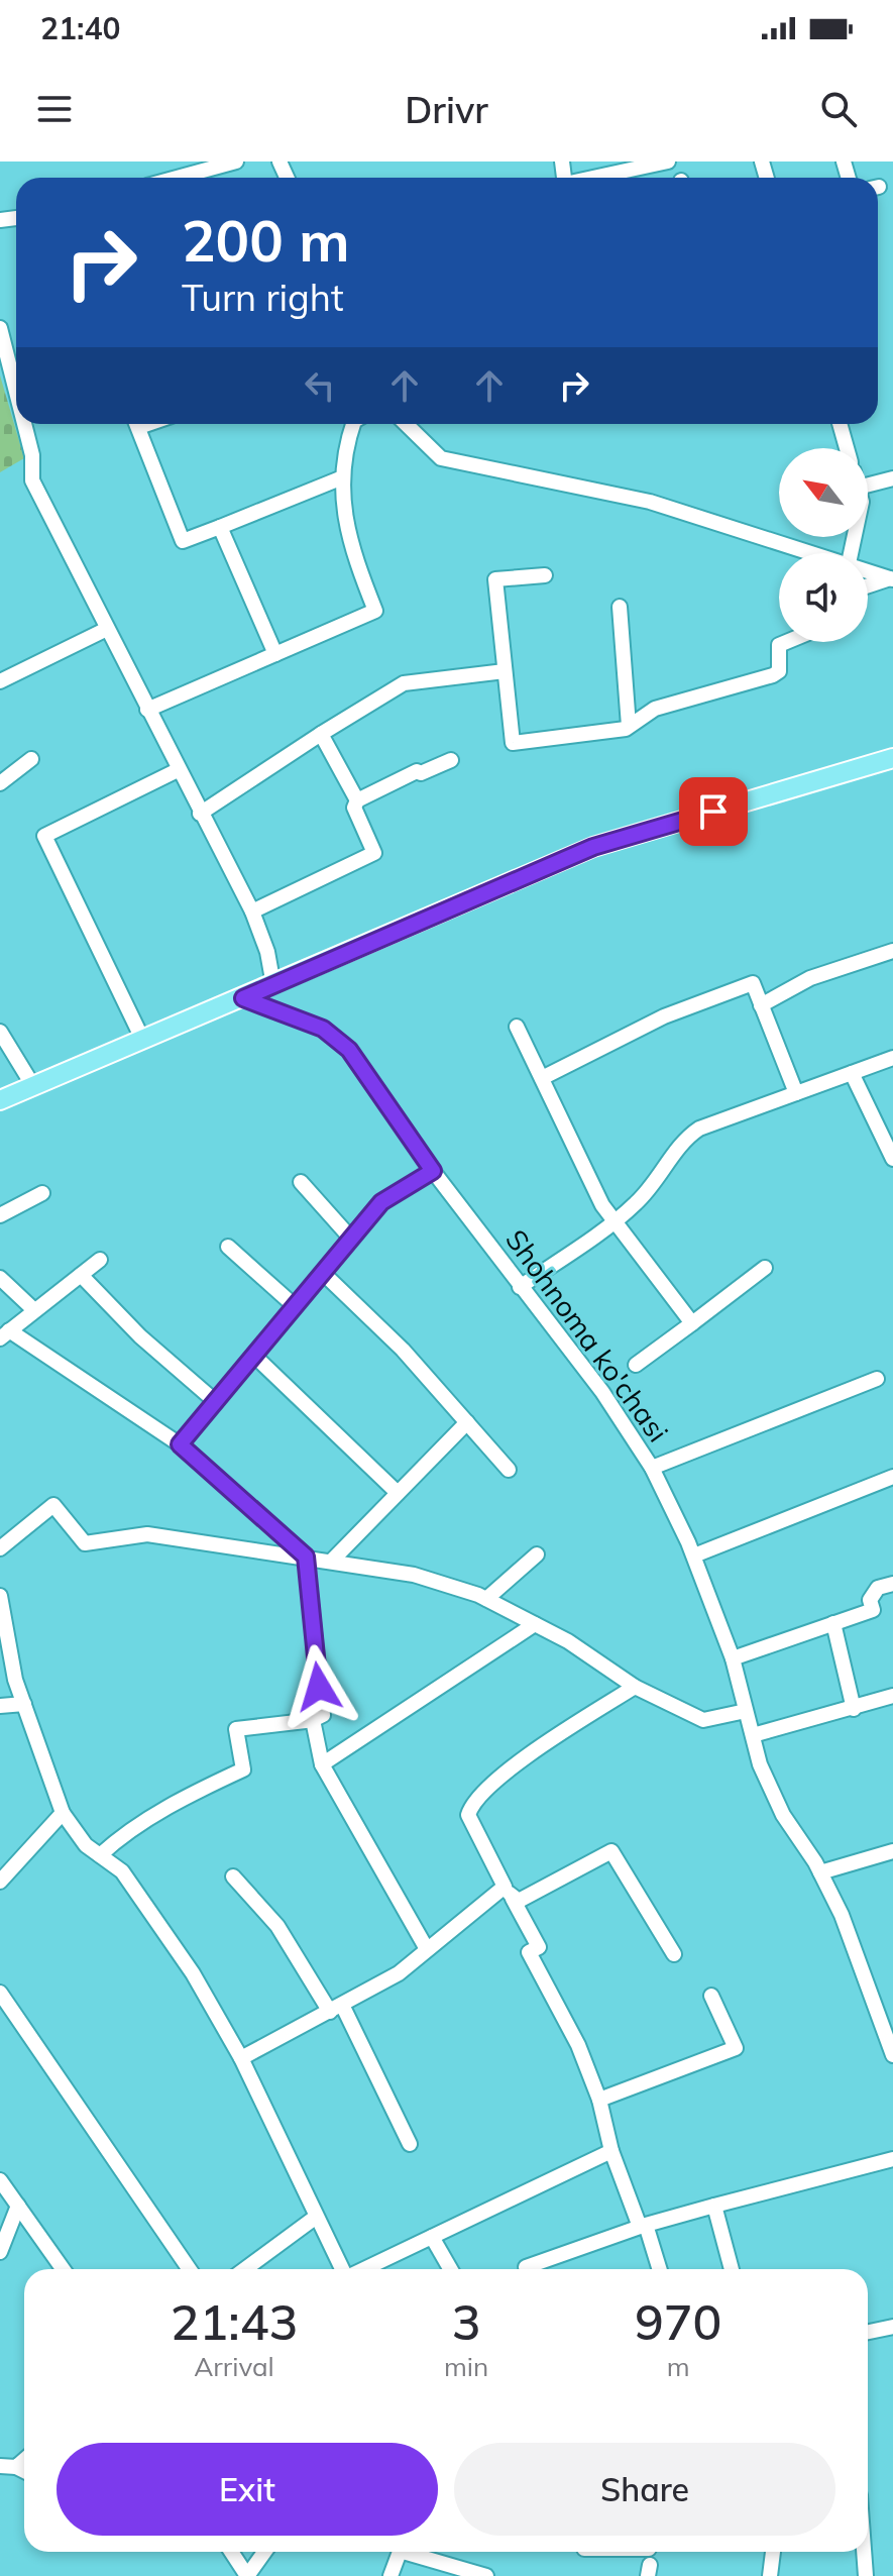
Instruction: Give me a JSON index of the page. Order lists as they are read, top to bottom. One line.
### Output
{"streets":{"street":["Shohnoma ko'chasi"]},"north":"top left","page":{"status":"21:40","header":"Drivr","turn":["200 m","Turn right"],"eta":["21:43","Arrival","3","min","970","m"],"buttons":["Exit","Share"]}}
